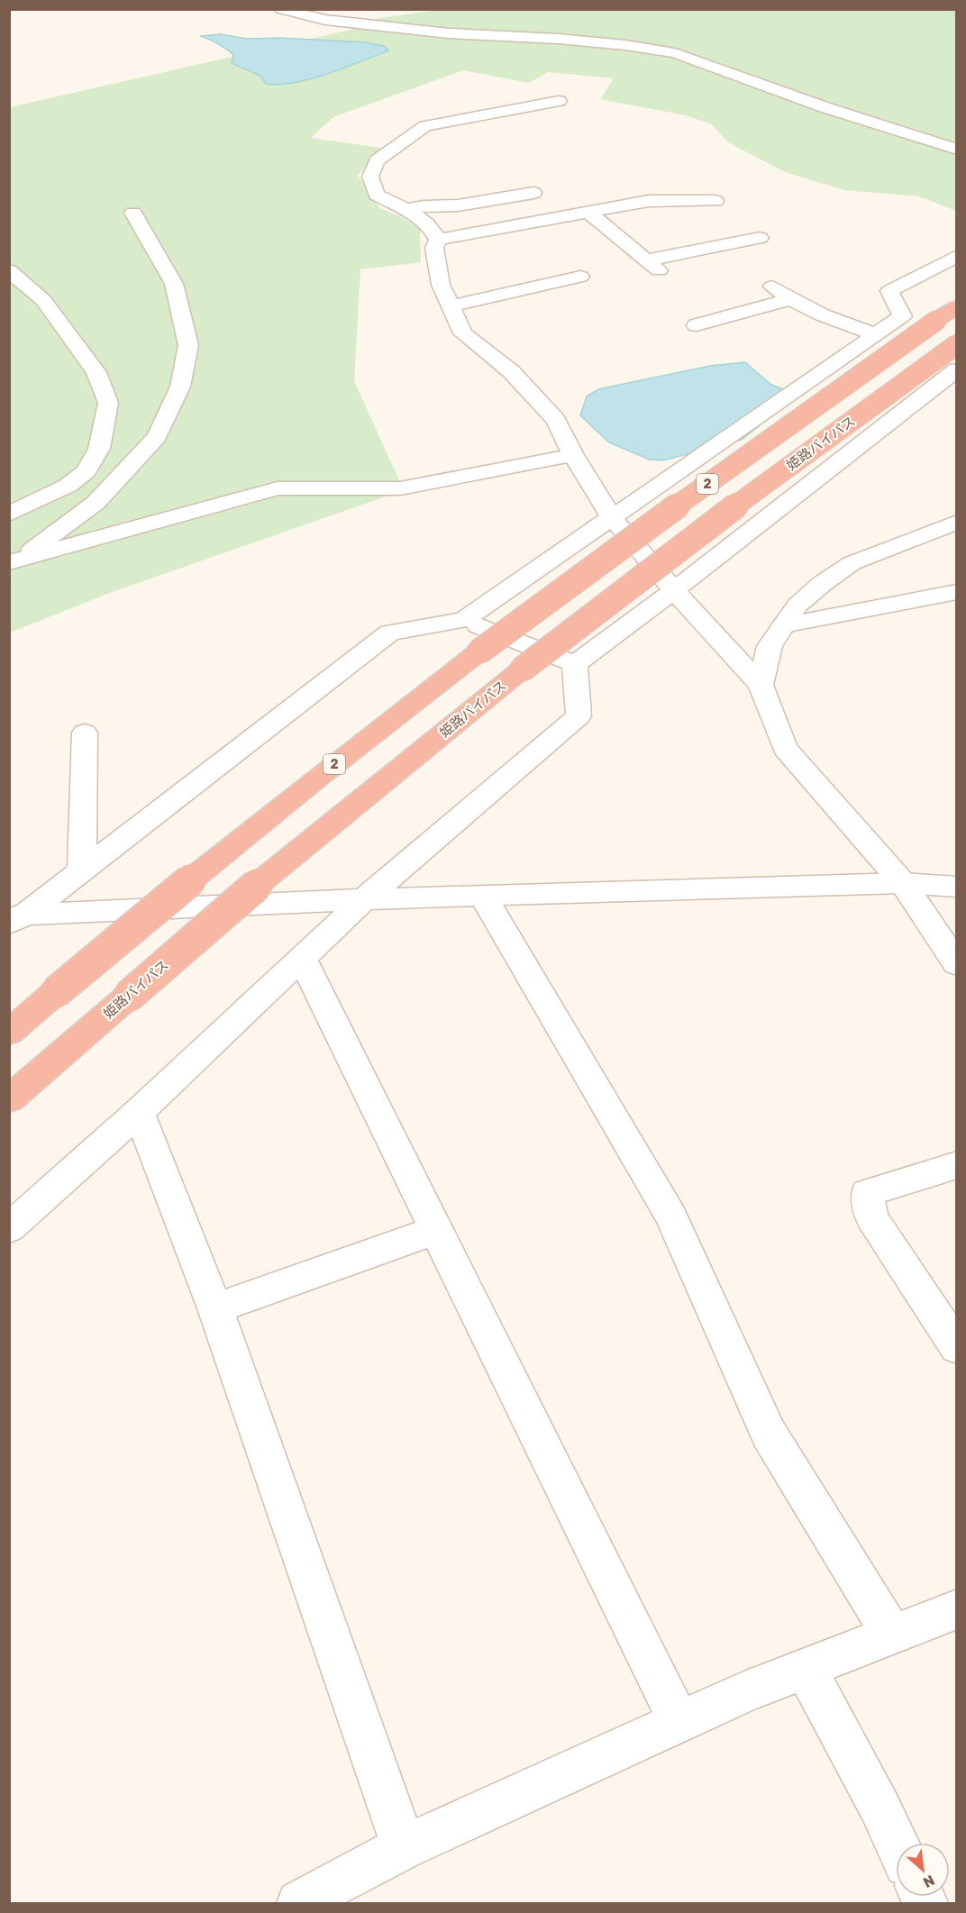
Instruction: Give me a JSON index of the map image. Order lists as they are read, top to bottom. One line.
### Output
{"streets":{"highway":["姫路バイパス","2"]},"north":"bottom right"}
